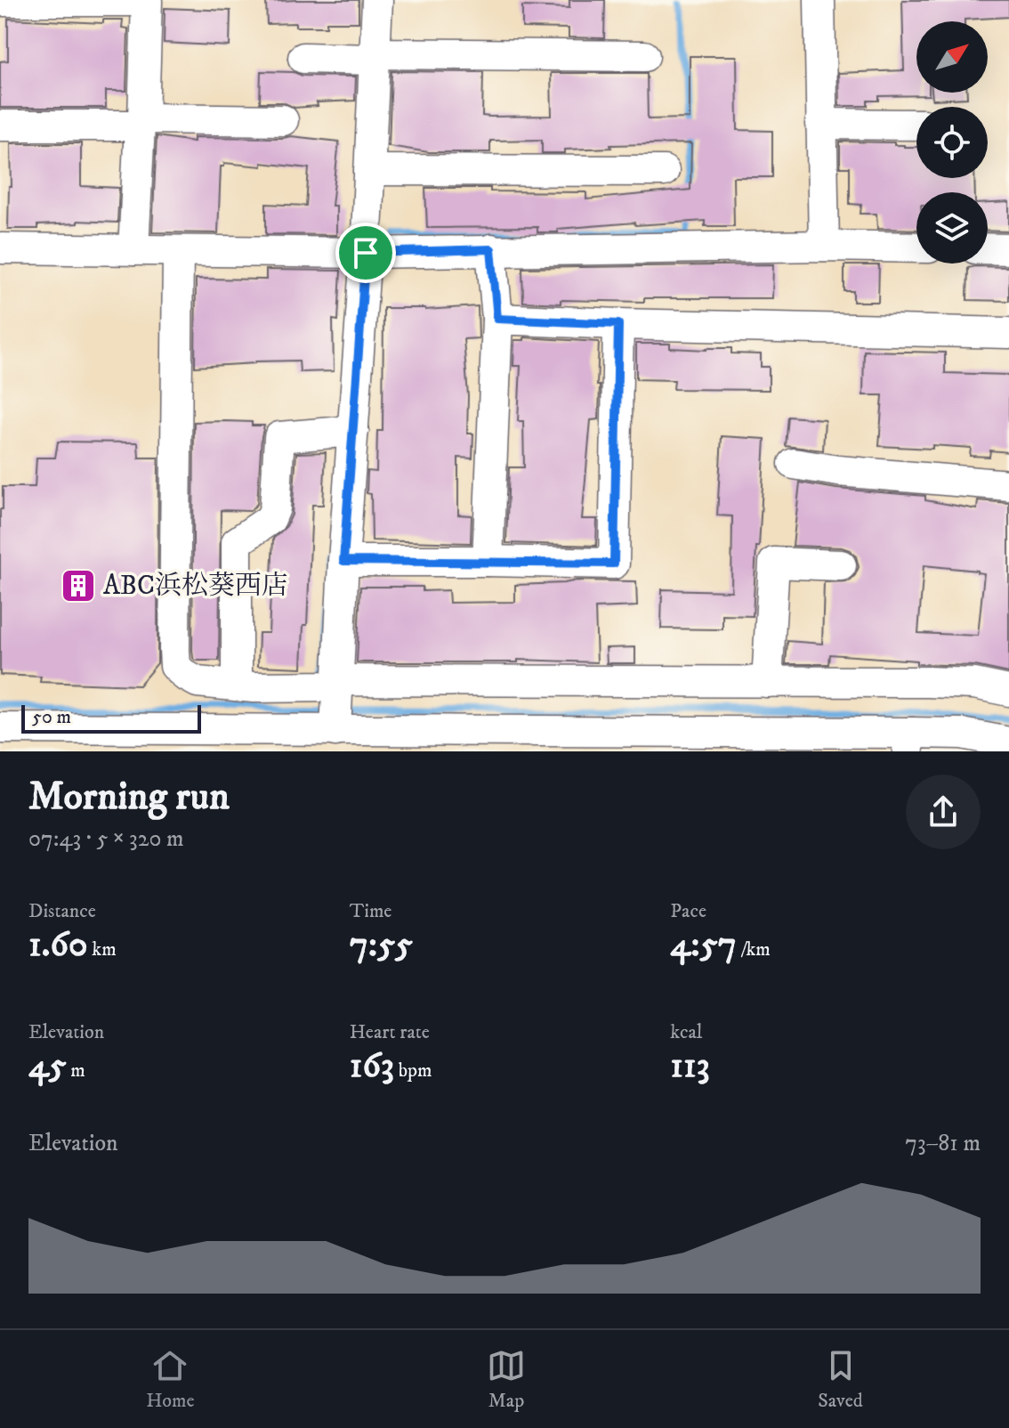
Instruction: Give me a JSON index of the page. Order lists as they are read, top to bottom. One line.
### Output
{"places":{"building":["ABC浜松葵西店"]},"scale_bar":"50 m","north":"top right","page":{"scale":"50 m","heading":["Morning run","07:43 · 5 × 320 m"],"stats":[["Distance","1.60 km"],["Time","7:55"],["Pace","4:57 /km"],["Elevation","45 m"],["Heart rate","163 bpm"],["kcal","113"]],"chart":["Elevation","73–81 m"],"tabs":["Home","Map","Saved"]}}
